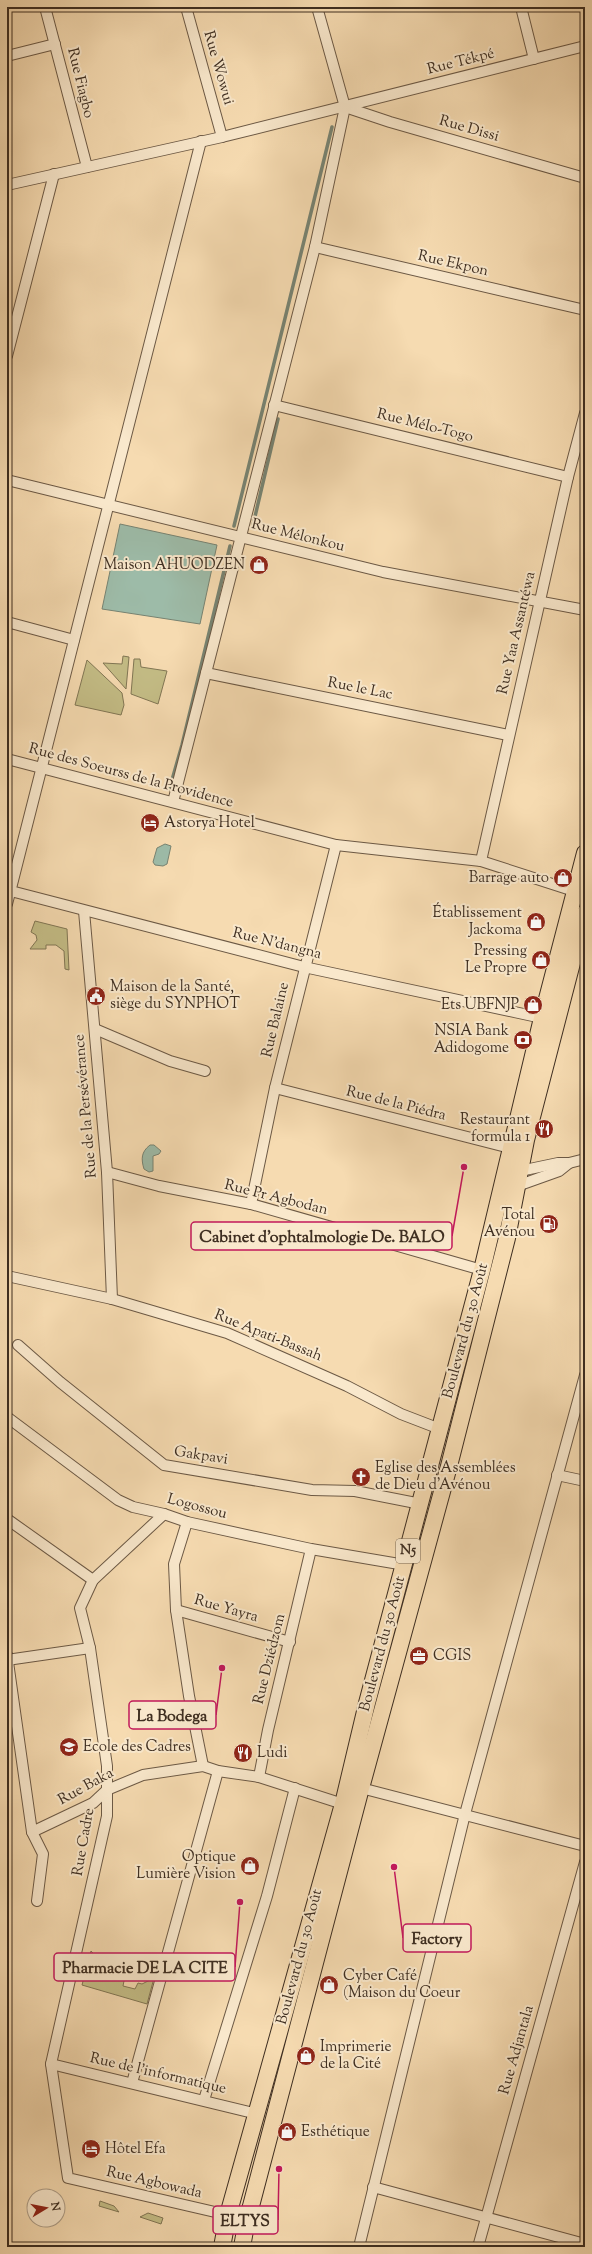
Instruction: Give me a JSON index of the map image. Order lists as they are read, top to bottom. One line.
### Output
{"streets":{"highway":["Boulevard du 30 Août","N5"],"street":["Rue Tékpé","Rue Wowui","Rue Fiagbo","Rue Dissi","Rue Ekpon","Rue Mélo-Togo","Rue Mélonkou","Rue Yaa Assantéwa","Rue le Lac","Rue des Soeurss de la Providence","Rue N'dangna","Rue Balaine","Rue de la Piédra","Rue de la Persévérance","Rue Pr Agbodan","Rue Apati-Bassah","Gakpavi","Logossou","Rue Yayra","Rue Dziédzom","Rue Baka","Rue Cadre","Rue Adjantala","Rue de l'informatique","Rue Agbowada"]},"crossings":[["Rue Tékpé","Rue Wowui"],["Rue Tékpé","Rue Fiagbo"],["Rue Tékpé","Rue Dissi"],["Rue Mélo-Togo","Rue Yaa Assantéwa"],["Rue Mélonkou","Rue Yaa Assantéwa"],["Rue Yaa Assantéwa","Rue le Lac"],["Rue Yaa Assantéwa","Rue des Soeurss de la Providence"],["Rue des Soeurss de la Providence","Rue Balaine"],["Rue des Soeurss de la Providence","Boulevard du 30 Août"],["Rue N'dangna","Rue Balaine"],["Rue N'dangna","Rue de la Persévérance"],["Rue N'dangna","Boulevard du 30 Août"],["Rue Balaine","Rue de la Piédra"],["Rue Balaine","Rue Pr Agbodan"],["Rue de la Piédra","Boulevard du 30 Août"],["Rue de la Persévérance","Rue Pr Agbodan"],["Rue de la Persévérance","Rue Apati-Bassah"],["Rue Pr Agbodan","Boulevard du 30 Août"],["Boulevard du 30 Août","Rue Apati-Bassah"],["Boulevard du 30 Août","Gakpavi"],["Boulevard du 30 Août","Logossou"],["Boulevard du 30 Août","Rue Baka"],["Boulevard du 30 Août","Rue de l'informatique"],["Boulevard du 30 Août","Rue Agbowada"],["Logossou","Rue Dziédzom"],["Logossou","Rue Cadre"],["Rue Yayra","Rue Dziédzom"],["Rue Dziédzom","Rue Baka"],["Rue Baka","Rue Cadre"],["Rue Cadre","Rue de l'informatique"],["Rue Cadre","Rue Agbowada"],["Rue de l'informatique","Rue Agbowada"]],"places":{"shop":["Maison AHUODZEN","Barrage auto","Établissement Jackoma","Pressing Le Propre","Ets UBFNJP","Optique Lumière Vision","Cyber Café (Maison du Coeur","Imprimerie de la Cité","Esthétique"],"hotel":["Astorya Hotel","Hôtel Efa"],"public building":["Maison de la Santé, siège du SYNPHOT"],"bank":["NSIA Bank Adidogome"],"restaurant":["Restaurant formula 1","Ludi"],"other":["Cabinet d'ophtalmologie De. BALO","La Bodega","Factory","Pharmacie DE LA CITE","ELTYS"],"fuel station":["Total Avénou"],"church":["Eglise des Assemblées de Dieu d'Avénou"],"office":["CGIS"],"school or university":["Ecole des Cadres"]},"north":"right"}
